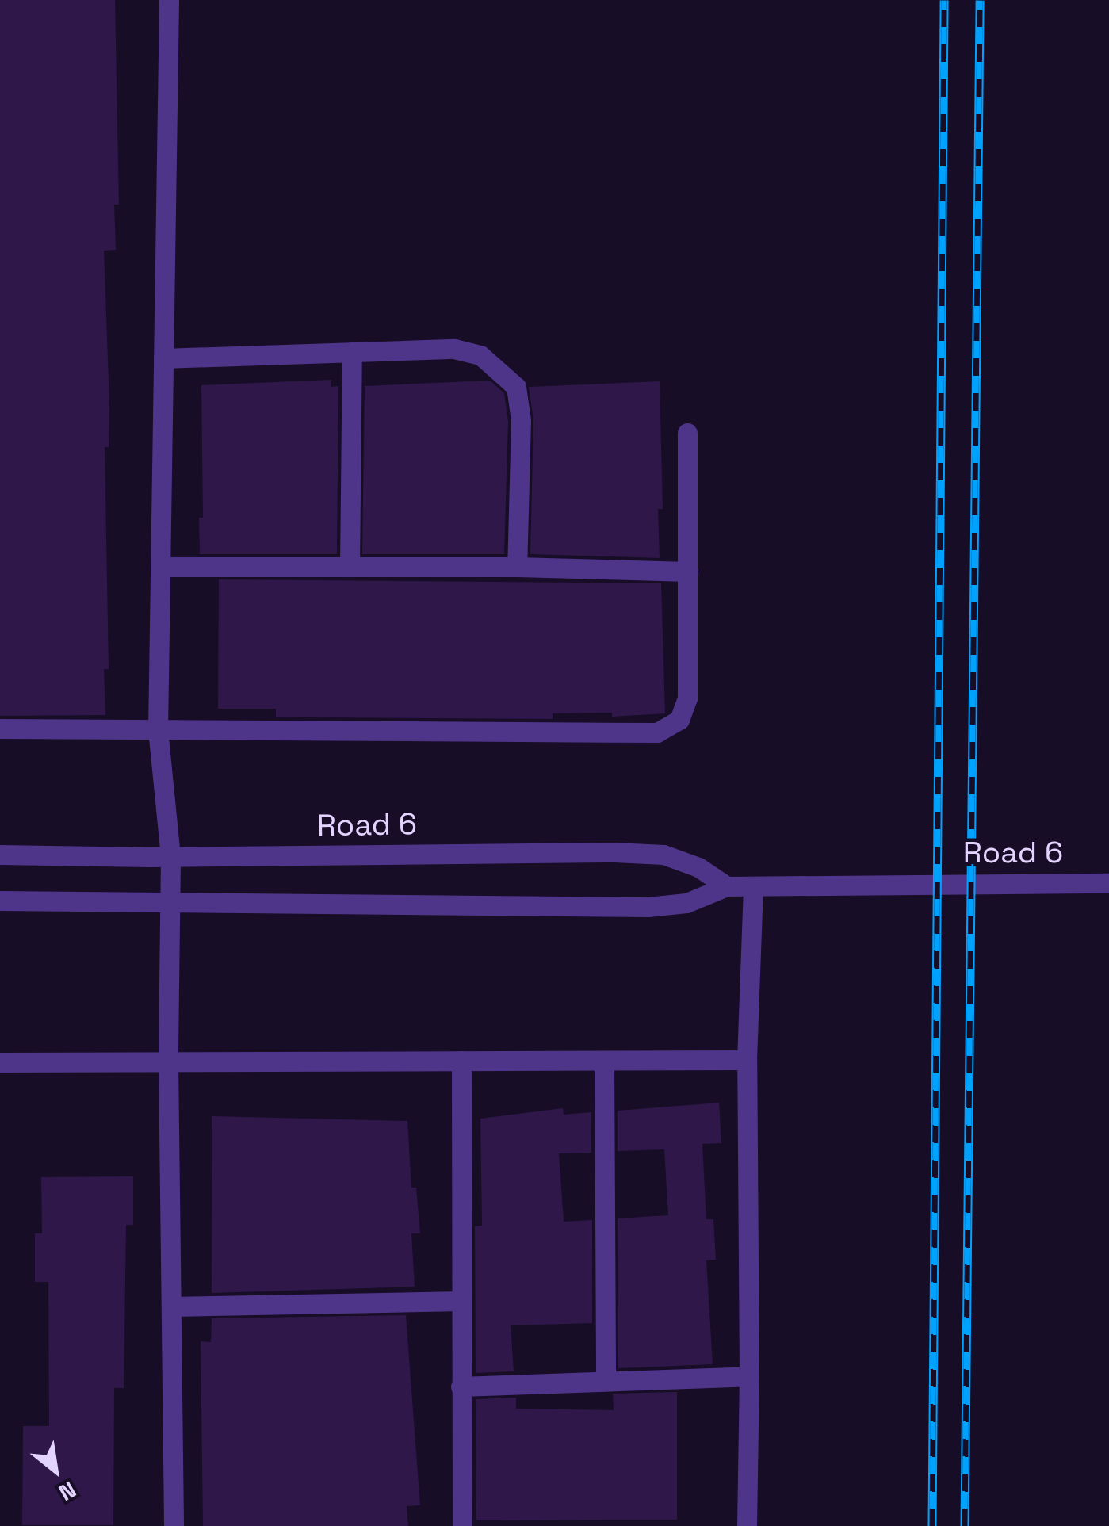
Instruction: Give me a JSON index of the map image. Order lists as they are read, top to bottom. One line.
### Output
{"streets":{"street":["Road 6"]},"north":"bottom right"}
